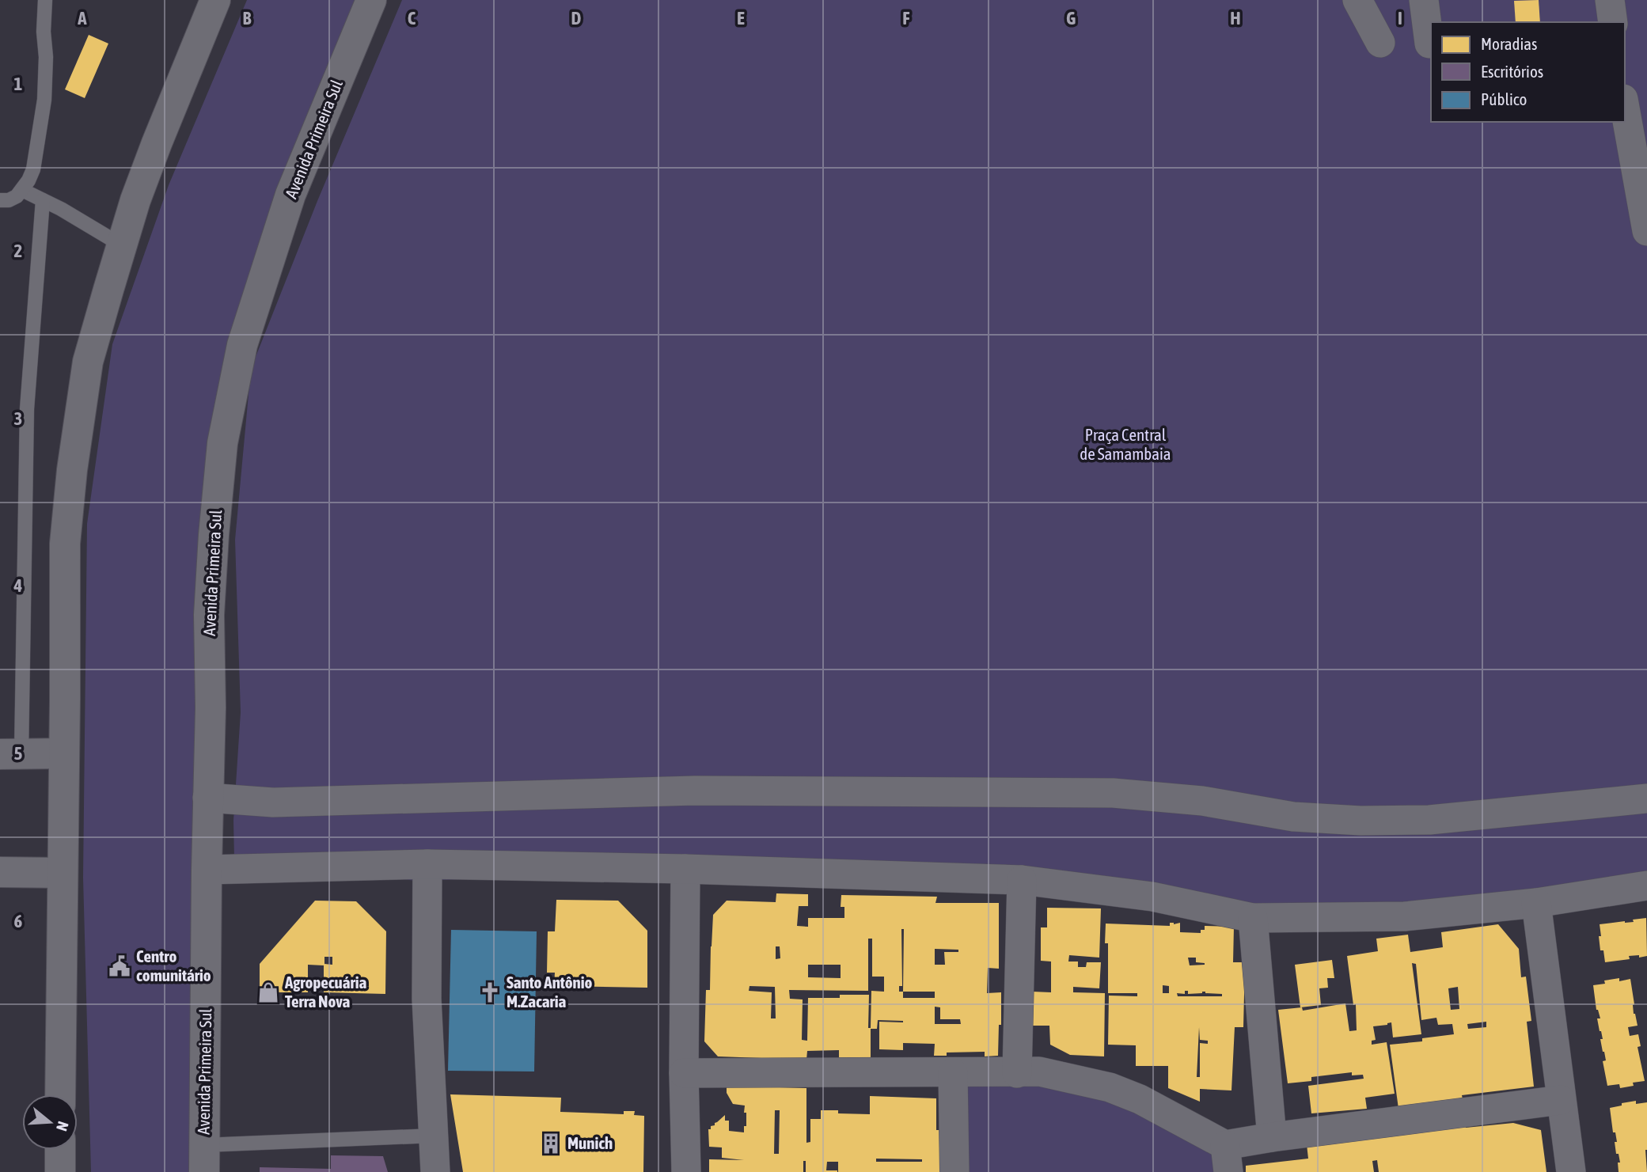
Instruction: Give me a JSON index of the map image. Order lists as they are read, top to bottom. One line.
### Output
{"streets":{"main road":["Avenida Primeira Sul"]},"parks":["Praça Central de Samambaia"],"places":{"public building":["Centro comunitário"],"shop":["Agropecuária Terra Nova"],"church":["Santo Antônio M.Zacaria"],"building":["Munich"]},"legend":["Moradias","Escritórios","Público"],"north":"right","grid":{"columns":["A","B","C","D","E","F","G","H","I"],"rows":["1","2","3","4","5","6"]}}
